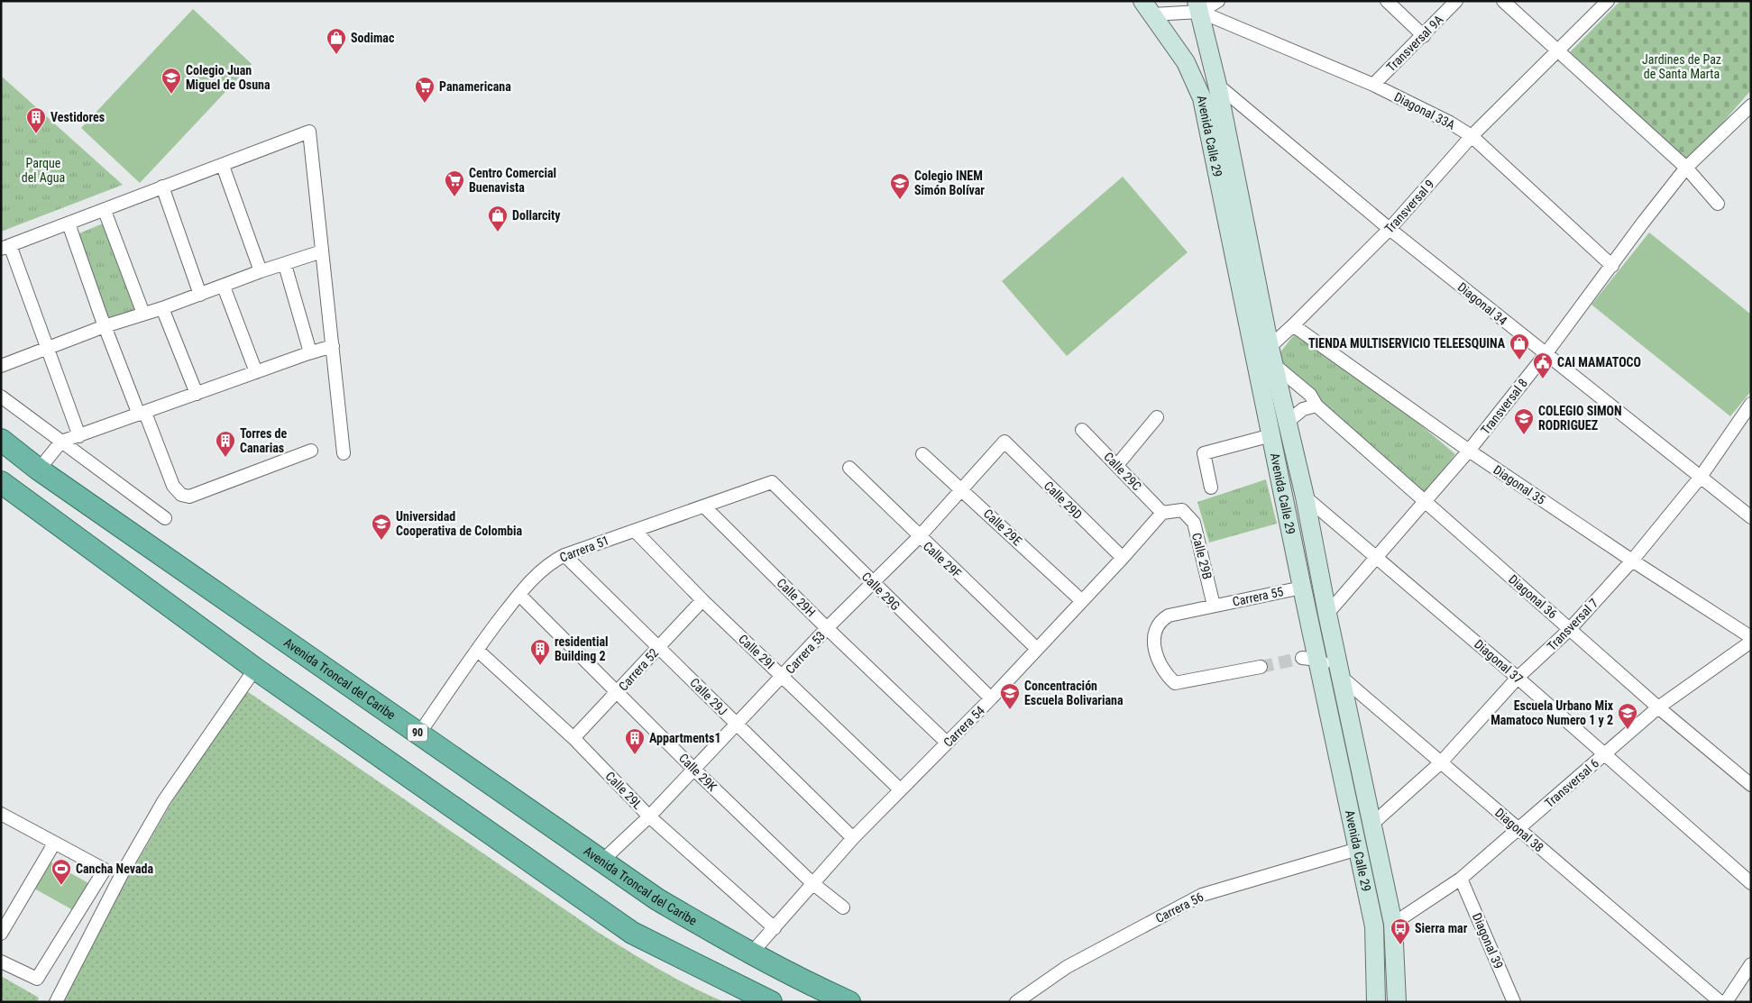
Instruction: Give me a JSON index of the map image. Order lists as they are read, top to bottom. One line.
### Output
{"streets":{"highway":["Avenida Troncal del Caribe","90"],"main road":["Avenida Calle 29"],"street":["Transversal 9A","Diagonal 33A","Transversal 9","Diagonal 34","Transversal 8","Calle 29C","Diagonal 35","Calle 29D","Calle 29E","Carrera 51","Calle 29B","Calle 29F","Calle 29G","Carrera 55","Diagonal 36","Calle 29H","Transversal 7","Calle 29I","Carrera 53","Diagonal 37","Carrera 52","Calle 29J","Carrera 54","Calle 29K","Transversal 6","Calle 29L","Diagonal 38","Carrera 56","Diagonal 39"]},"crossings":[["Transversal 9A","Diagonal 33A"],["Diagonal 33A","Avenida Calle 29"],["Diagonal 33A","Transversal 9"],["Diagonal 33A","Transversal 8"],["Avenida Calle 29","Transversal 9"],["Avenida Calle 29","Diagonal 34"],["Avenida Calle 29","Transversal 8"],["Avenida Calle 29","Carrera 55"],["Avenida Calle 29","Diagonal 36"],["Avenida Calle 29","Transversal 7"],["Avenida Calle 29","Diagonal 37"],["Avenida Calle 29","Transversal 6"],["Avenida Calle 29","Diagonal 38"],["Avenida Calle 29","Carrera 56"],["Transversal 9","Diagonal 34"],["Transversal 9","Diagonal 35"],["Transversal 9","Diagonal 36"],["Diagonal 34","Transversal 8"],["Diagonal 34","Transversal 7"],["Transversal 8","Diagonal 35"],["Transversal 8","Diagonal 36"],["Transversal 8","Diagonal 37"],["Calle 29C","Calle 29B"],["Calle 29C","Carrera 54"],["Diagonal 35","Transversal 7"],["Calle 29D","Carrera 53"],["Calle 29D","Carrera 54"],["Calle 29E","Carrera 53"],["Calle 29E","Carrera 54"],["Carrera 51","Calle 29G"],["Carrera 51","Calle 29H"],["Carrera 51","Calle 29I"],["Carrera 51","Avenida Troncal del Caribe"],["Carrera 51","Calle 29J"],["Carrera 51","Calle 29K"],["Carrera 51","Calle 29L"],["Calle 29B","Carrera 55"],["Calle 29B","Carrera 54"],["Calle 29F","Carrera 53"],["Calle 29F","Carrera 54"],["Calle 29G","Carrera 53"],["Calle 29G","Carrera 54"],["Diagonal 36","Transversal 7"],["Diagonal 36","Transversal 6"],["Calle 29H","Carrera 53"],["Calle 29H","Carrera 54"],["Transversal 7","Diagonal 37"],["Transversal 7","Diagonal 38"],["Calle 29I","Carrera 53"],["Calle 29I","Carrera 52"],["Calle 29I","Carrera 54"],["Carrera 53","Avenida Troncal del Caribe"],["Carrera 53","Calle 29J"],["Carrera 53","Calle 29K"],["Carrera 53","Calle 29L"],["Diagonal 37","Transversal 6"],["Carrera 52","Calle 29J"],["Carrera 52","Calle 29K"],["Carrera 52","Calle 29L"],["Avenida Troncal del Caribe","Carrera 54"],["Calle 29J","Carrera 54"],["Carrera 54","Calle 29K"],["Carrera 54","Calle 29L"],["Transversal 6","Diagonal 38"],["Transversal 6","Diagonal 39"]],"parks":["Jardines de Paz de Santa Marta","Parque del Agua"],"places":{"shop":["Sodimac","Dollarcity","TIENDA MULTISERVICIO TELEESQUINA"],"school or university":["Colegio Juan Miguel de Osuna","Colegio INEM Simón Bolívar","COLEGIO SIMON RODRIGUEZ","Universidad Cooperativa de Colombia","Concentración Escuela Bolivariana","Escuela Urbano Mix Mamatoco Numero 1 y 2"],"supermarket":["Panamericana","Centro Comercial Buenavista"],"building":["Vestidores","Torres de Canarias","residential Building 2","Appartments1"],"public building":["CAI MAMATOCO"],"sports":["Cancha Nevada"],"bus stop":["Sierra mar"]}}
